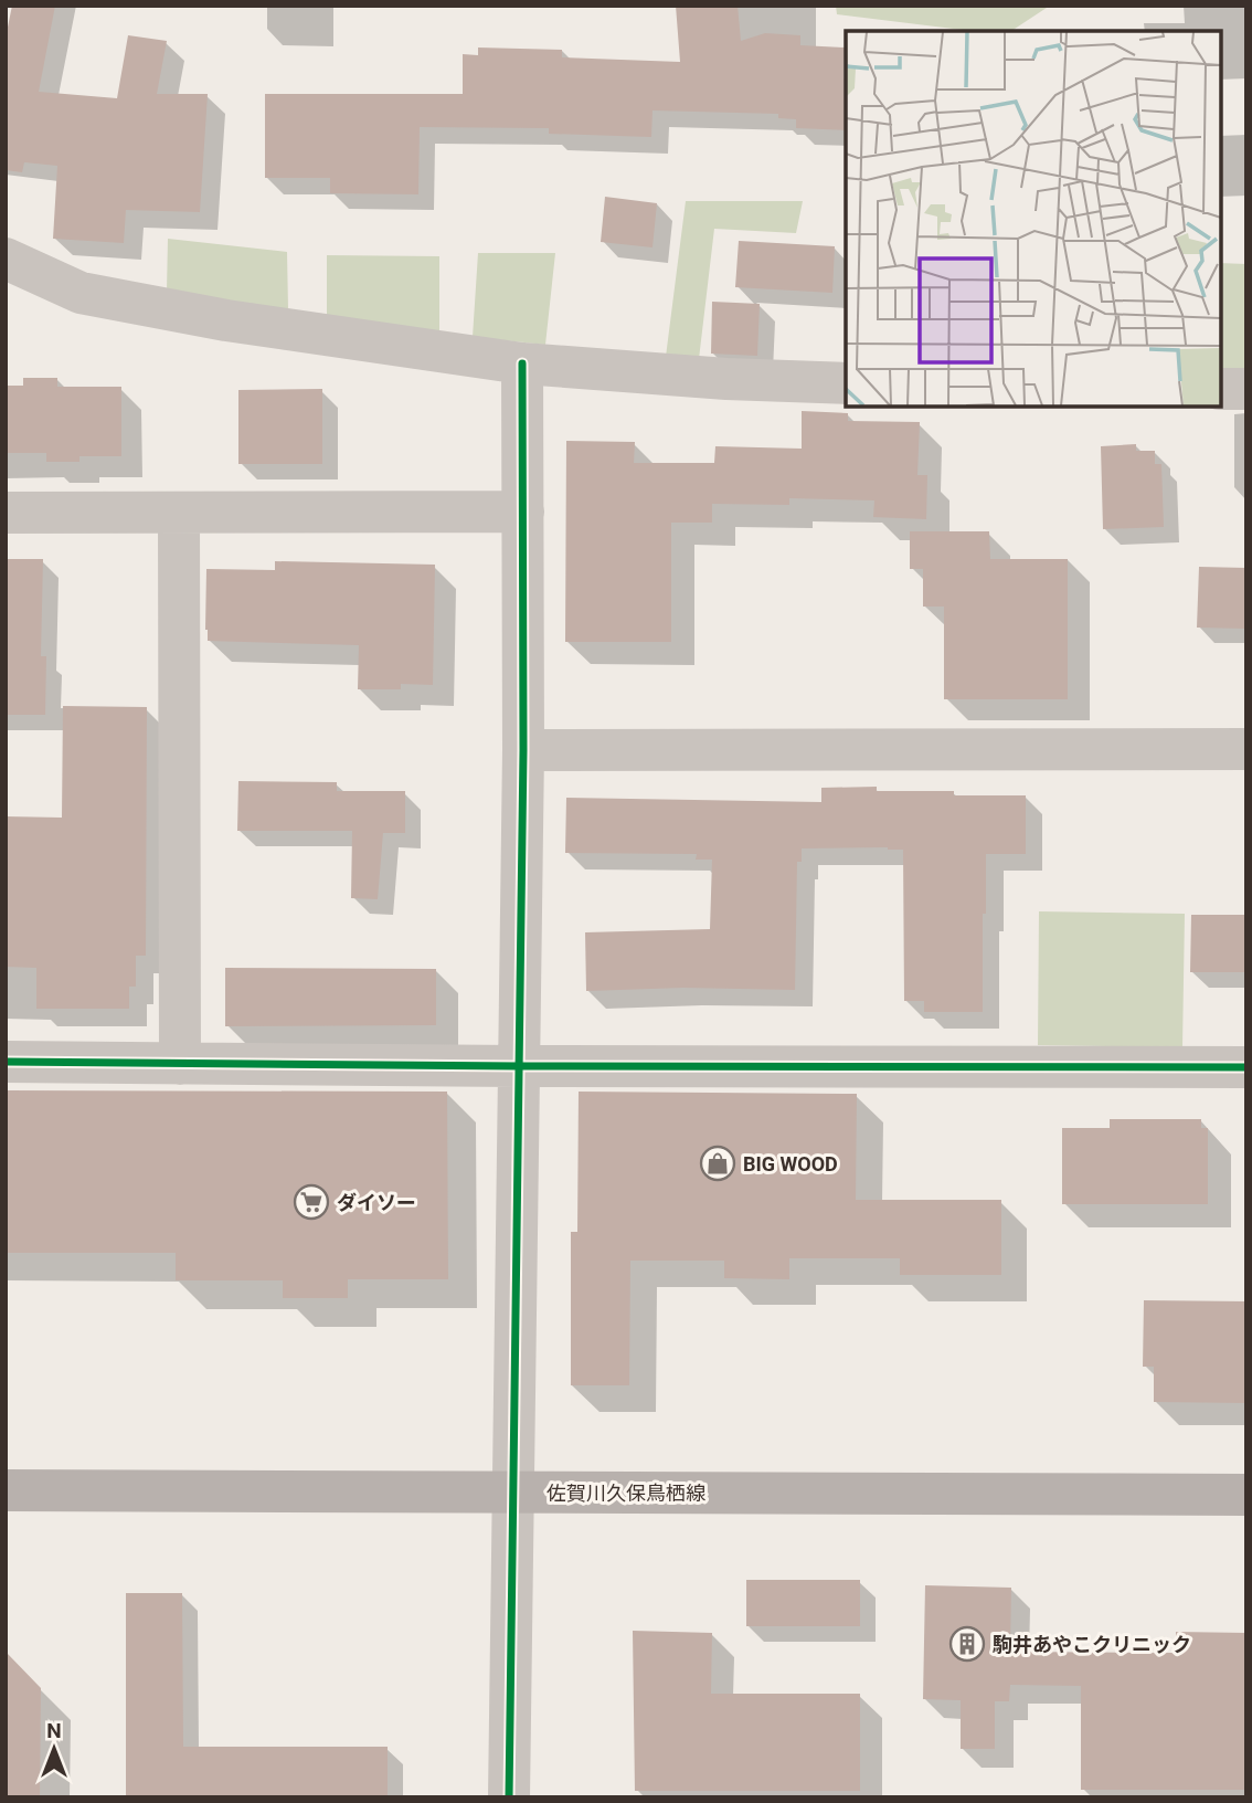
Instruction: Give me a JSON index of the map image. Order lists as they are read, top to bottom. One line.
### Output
{"streets":{"main road":["佐賀川久保鳥栖線"]},"places":{"shop":["BIG WOOD"],"supermarket":["ダイソー"],"building":["駒井あやこクリニック"]},"north":"top"}
